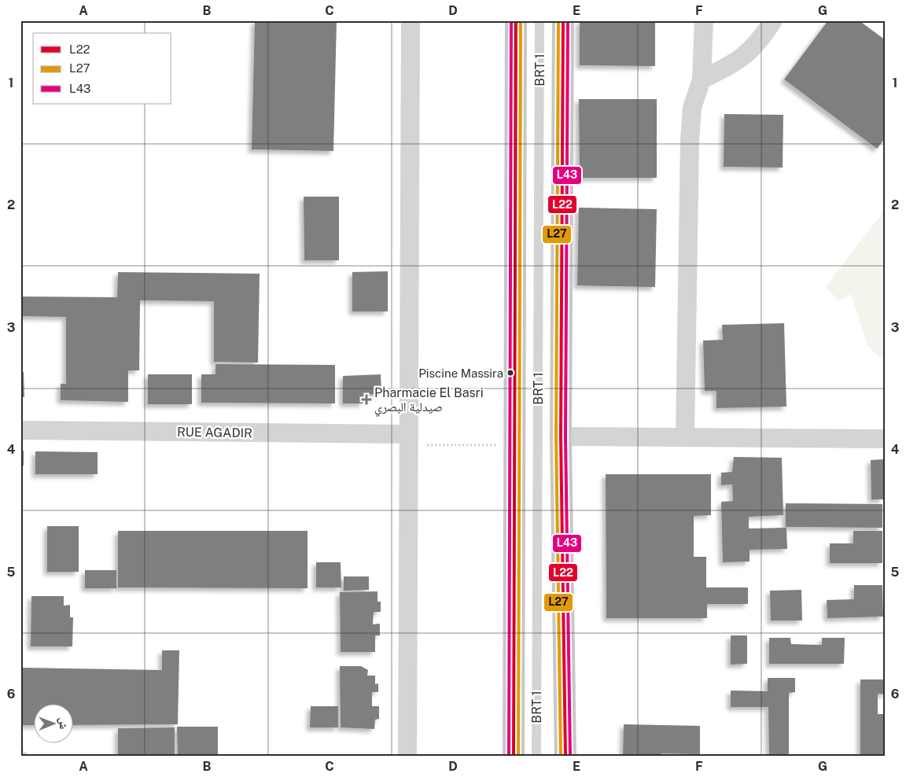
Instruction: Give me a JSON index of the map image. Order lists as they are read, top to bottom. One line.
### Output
{"streets":{"street":["RUE AGADIR"],"lane":["BRT 1"]},"places":{"other":["Piscine Massira"],"health":["Pharmacie El Basri صيدلية البصري"]},"lines":["transit line L22","transit line L27","transit line L43"],"legend":["L22","L27","L43"],"north":"right","grid":{"columns":["A","B","C","D","E","F","G"],"rows":["1","2","3","4","5","6"]}}
